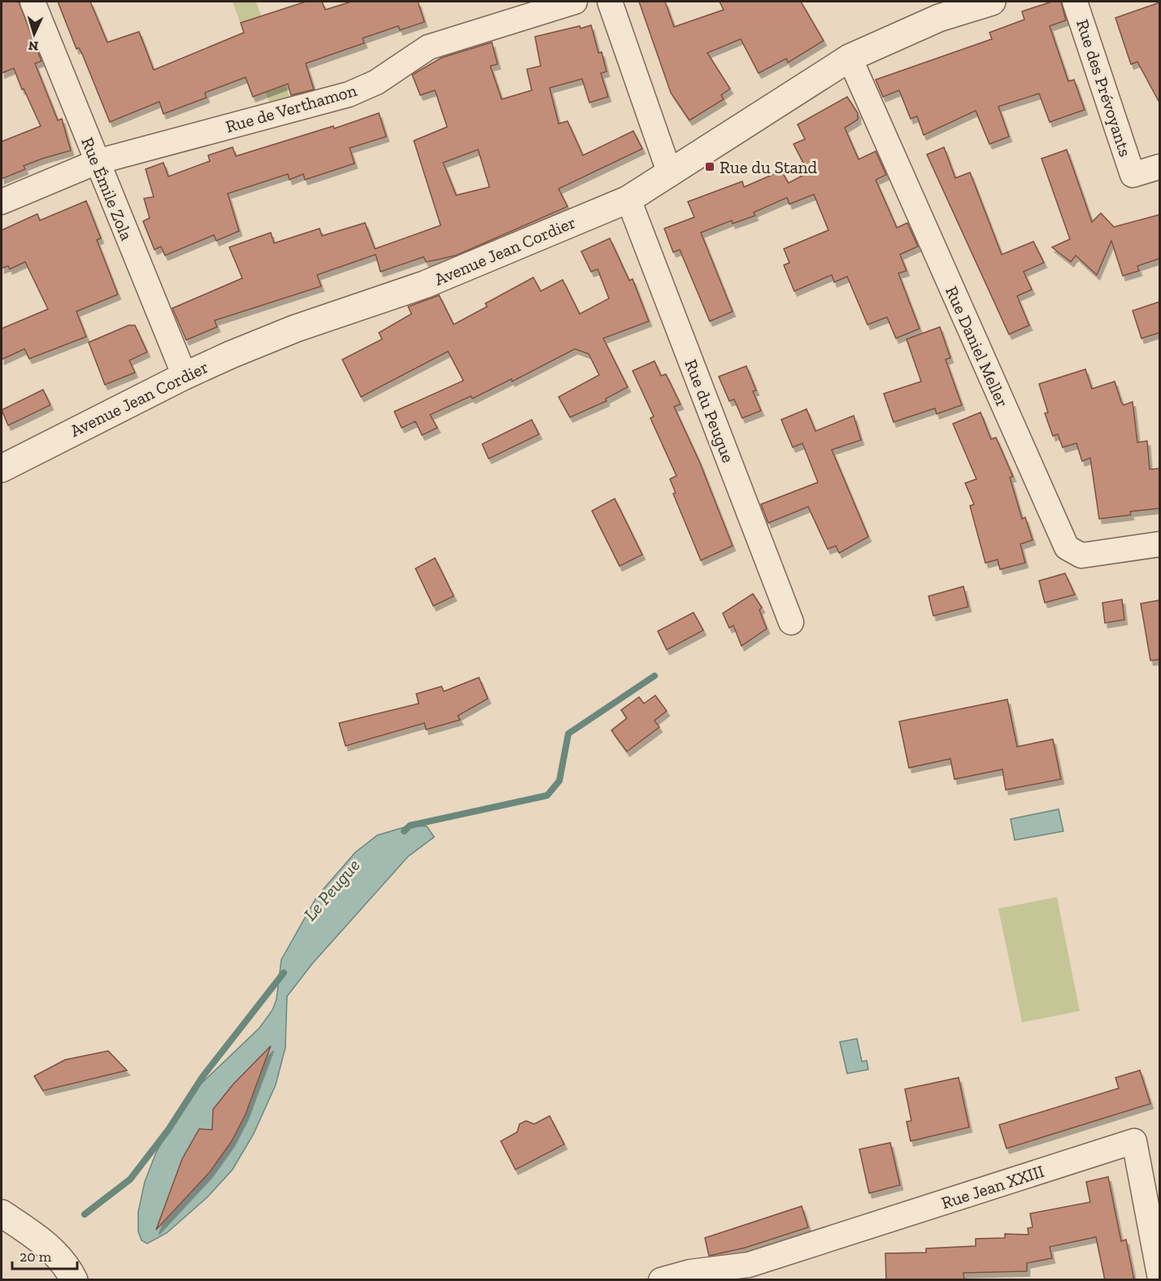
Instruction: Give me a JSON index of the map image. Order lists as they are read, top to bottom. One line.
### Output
{"streets":{"street":["Rue des Prévoyants","Rue de Verthamon","Rue Émile Zola","Avenue Jean Cordier","Rue Daniel Meller","Rue du Peugue","Rue Jean XXIII"]},"crossings":[["Rue de Verthamon","Rue Émile Zola"],["Rue Émile Zola","Avenue Jean Cordier"],["Avenue Jean Cordier","Rue Daniel Meller"],["Avenue Jean Cordier","Rue du Peugue"]],"water":["Le Peugue"],"places":{"transit":["Rue du Stand"]},"scale_bar":"20 m","north":"bottom"}
